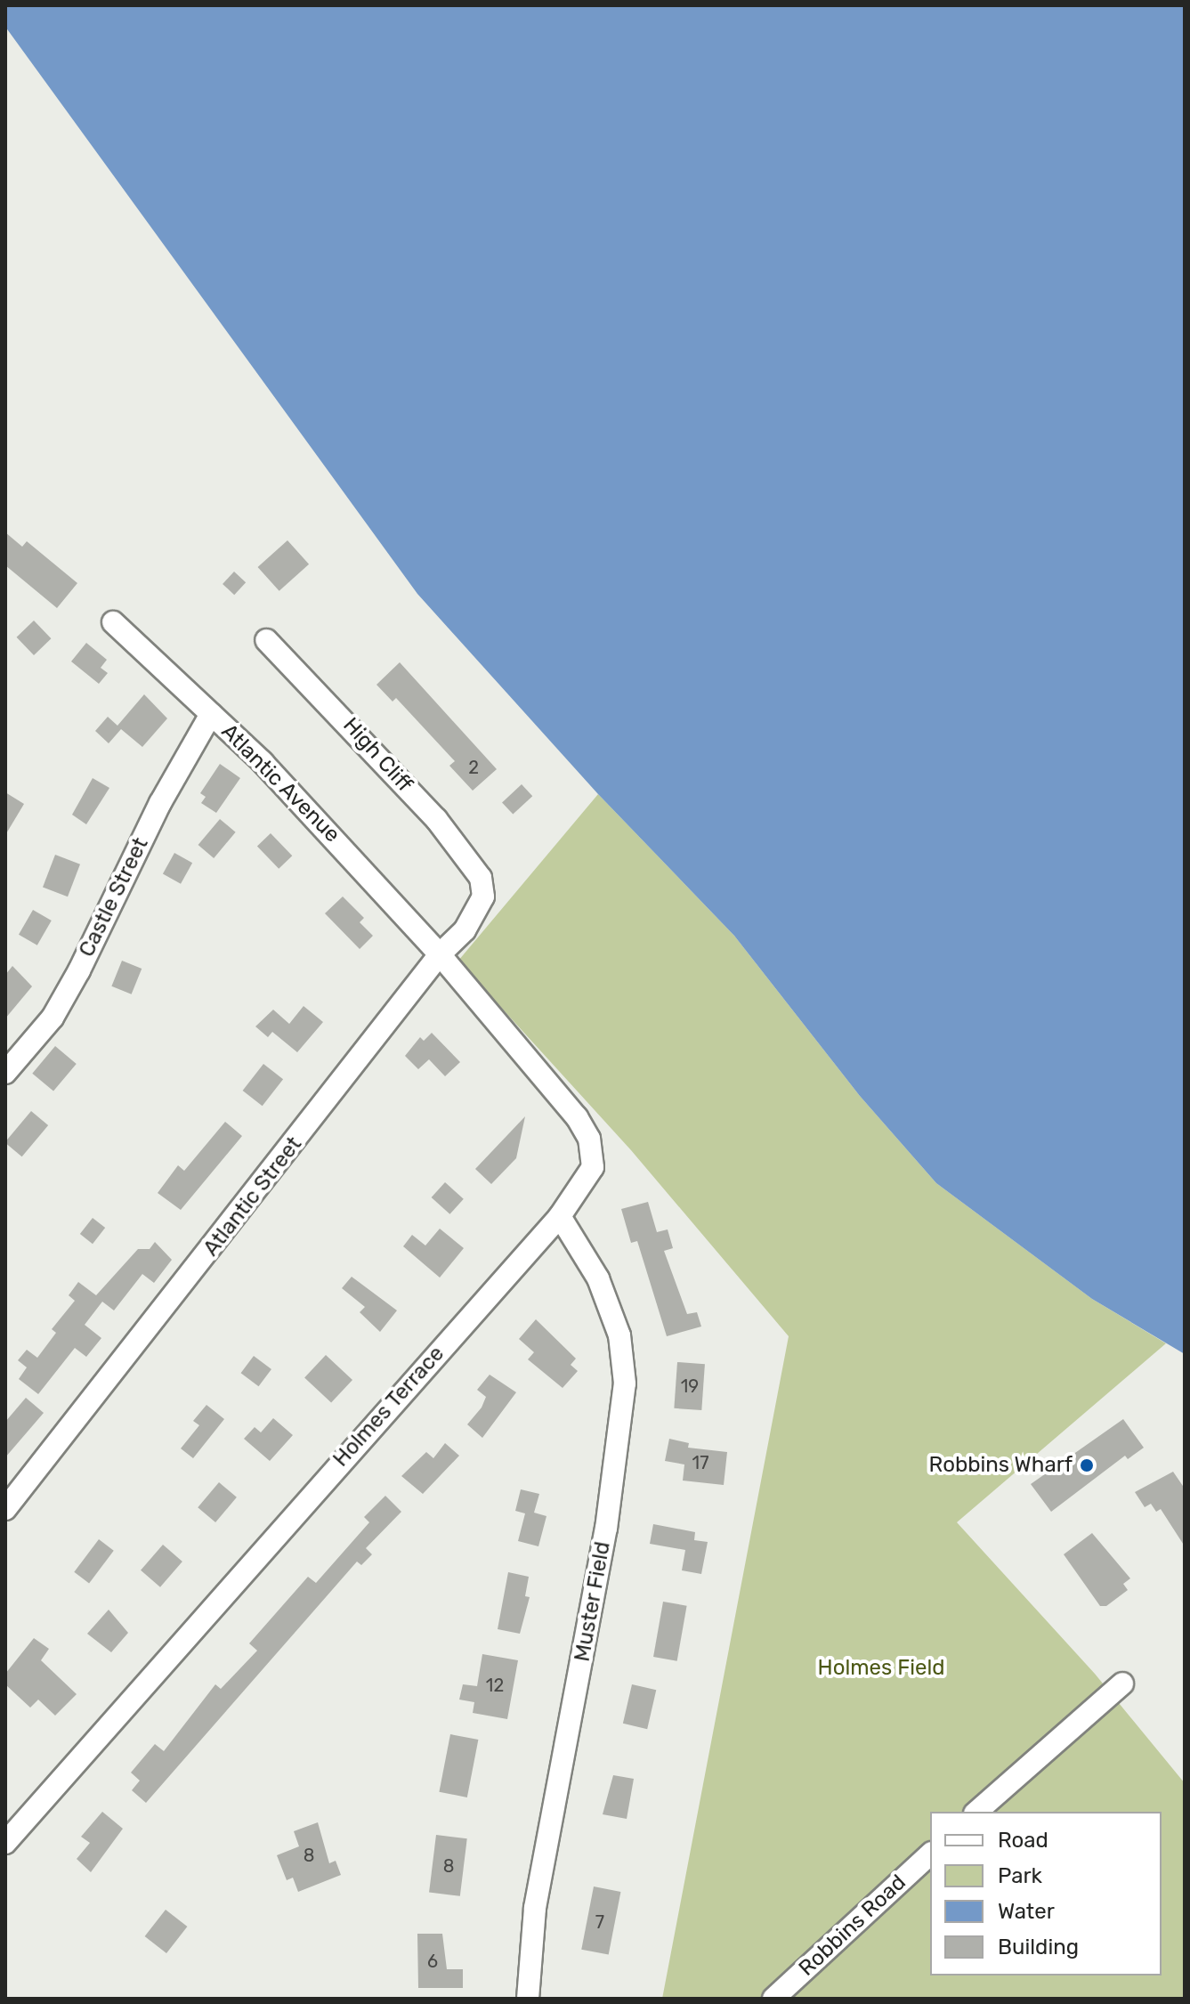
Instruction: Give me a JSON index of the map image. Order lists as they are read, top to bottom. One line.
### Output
{"streets":{"street":["High Cliff","Atlantic Avenue","Castle Street","Atlantic Street","Holmes Terrace","Muster Field","Robbins Road"]},"crossings":[["High Cliff","Atlantic Street"],["Atlantic Avenue","Castle Street"],["Atlantic Avenue","Atlantic Street"],["Atlantic Avenue","Holmes Terrace"],["Atlantic Street","Holmes Terrace"],["Holmes Terrace","Muster Field"]],"parks":["Holmes Field"],"places":["Robbins Wharf"],"house_numbers":["2","19","17","12","8","8","7","6"],"legend":["Road","Park","Water","Building"]}
